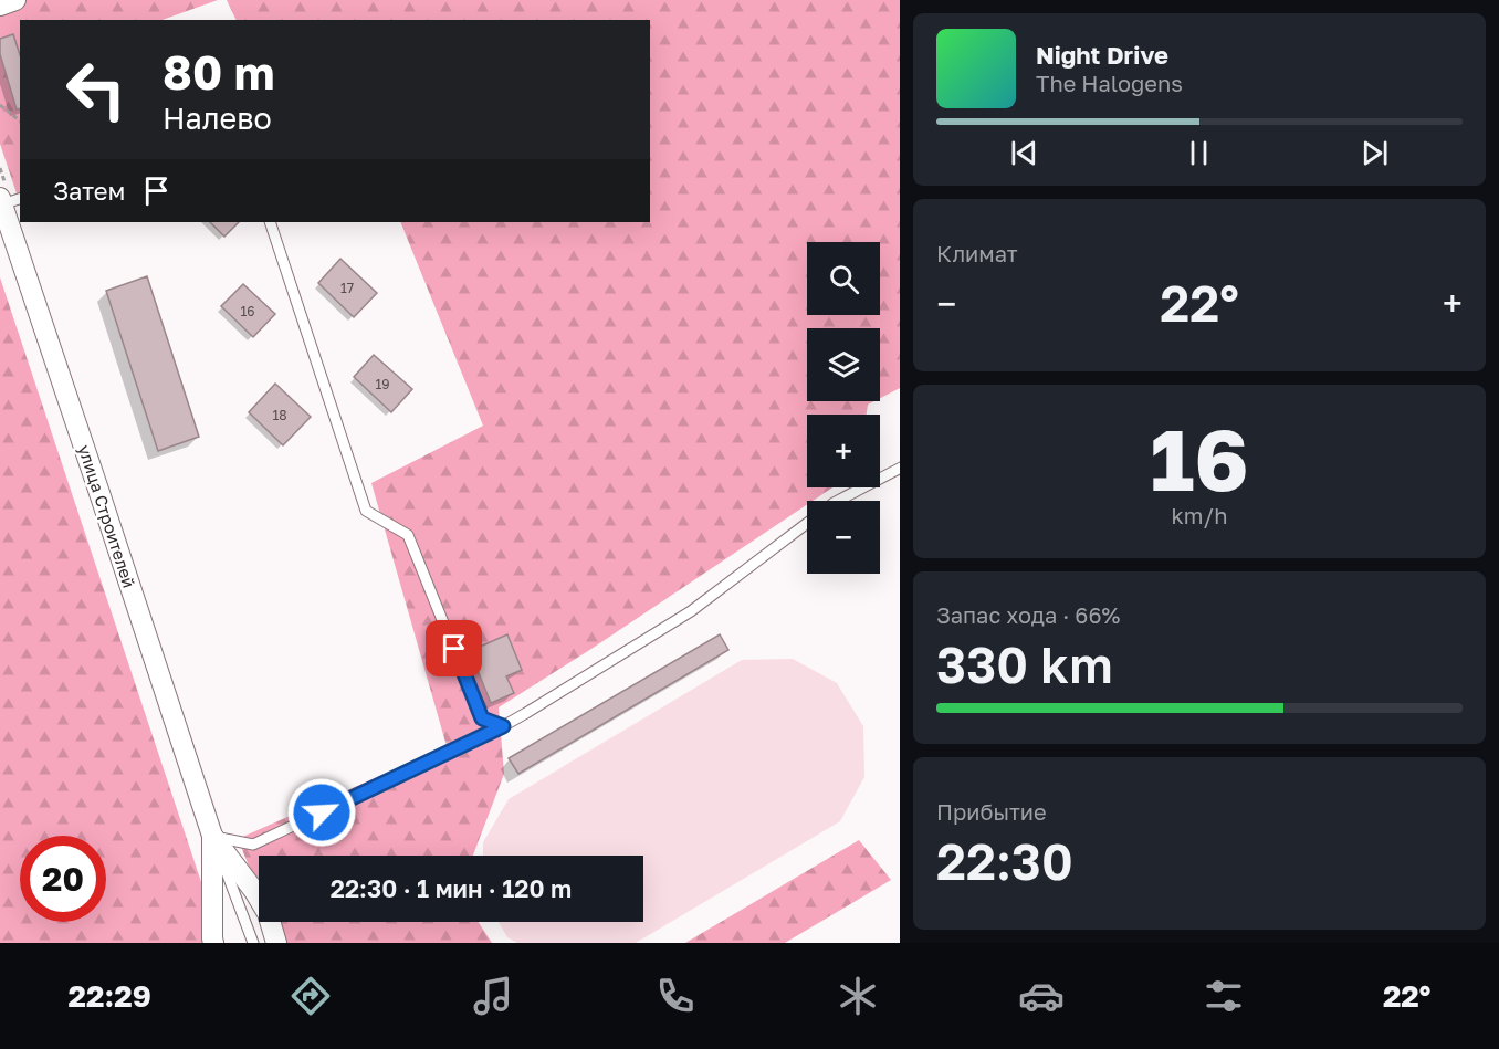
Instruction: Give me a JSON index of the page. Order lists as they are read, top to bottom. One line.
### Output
{"streets":{"street":["улица Строителей"]},"house_numbers":["17","16","19","18"],"page":{"turn":["80 m","Налево"],"song":["Night Drive","The Halogens"],"then":"Затем","tile":["Климат",["16","km/h"],["Запас хода · 66%","330 km"],["Прибытие","22:30"]],"map_buttons":["+","−"],"heat":["−","22°","+"],"limit":"20","trip":"22:30 · 1 мин · 120 m","tabs":["22:29","22°"]}}
